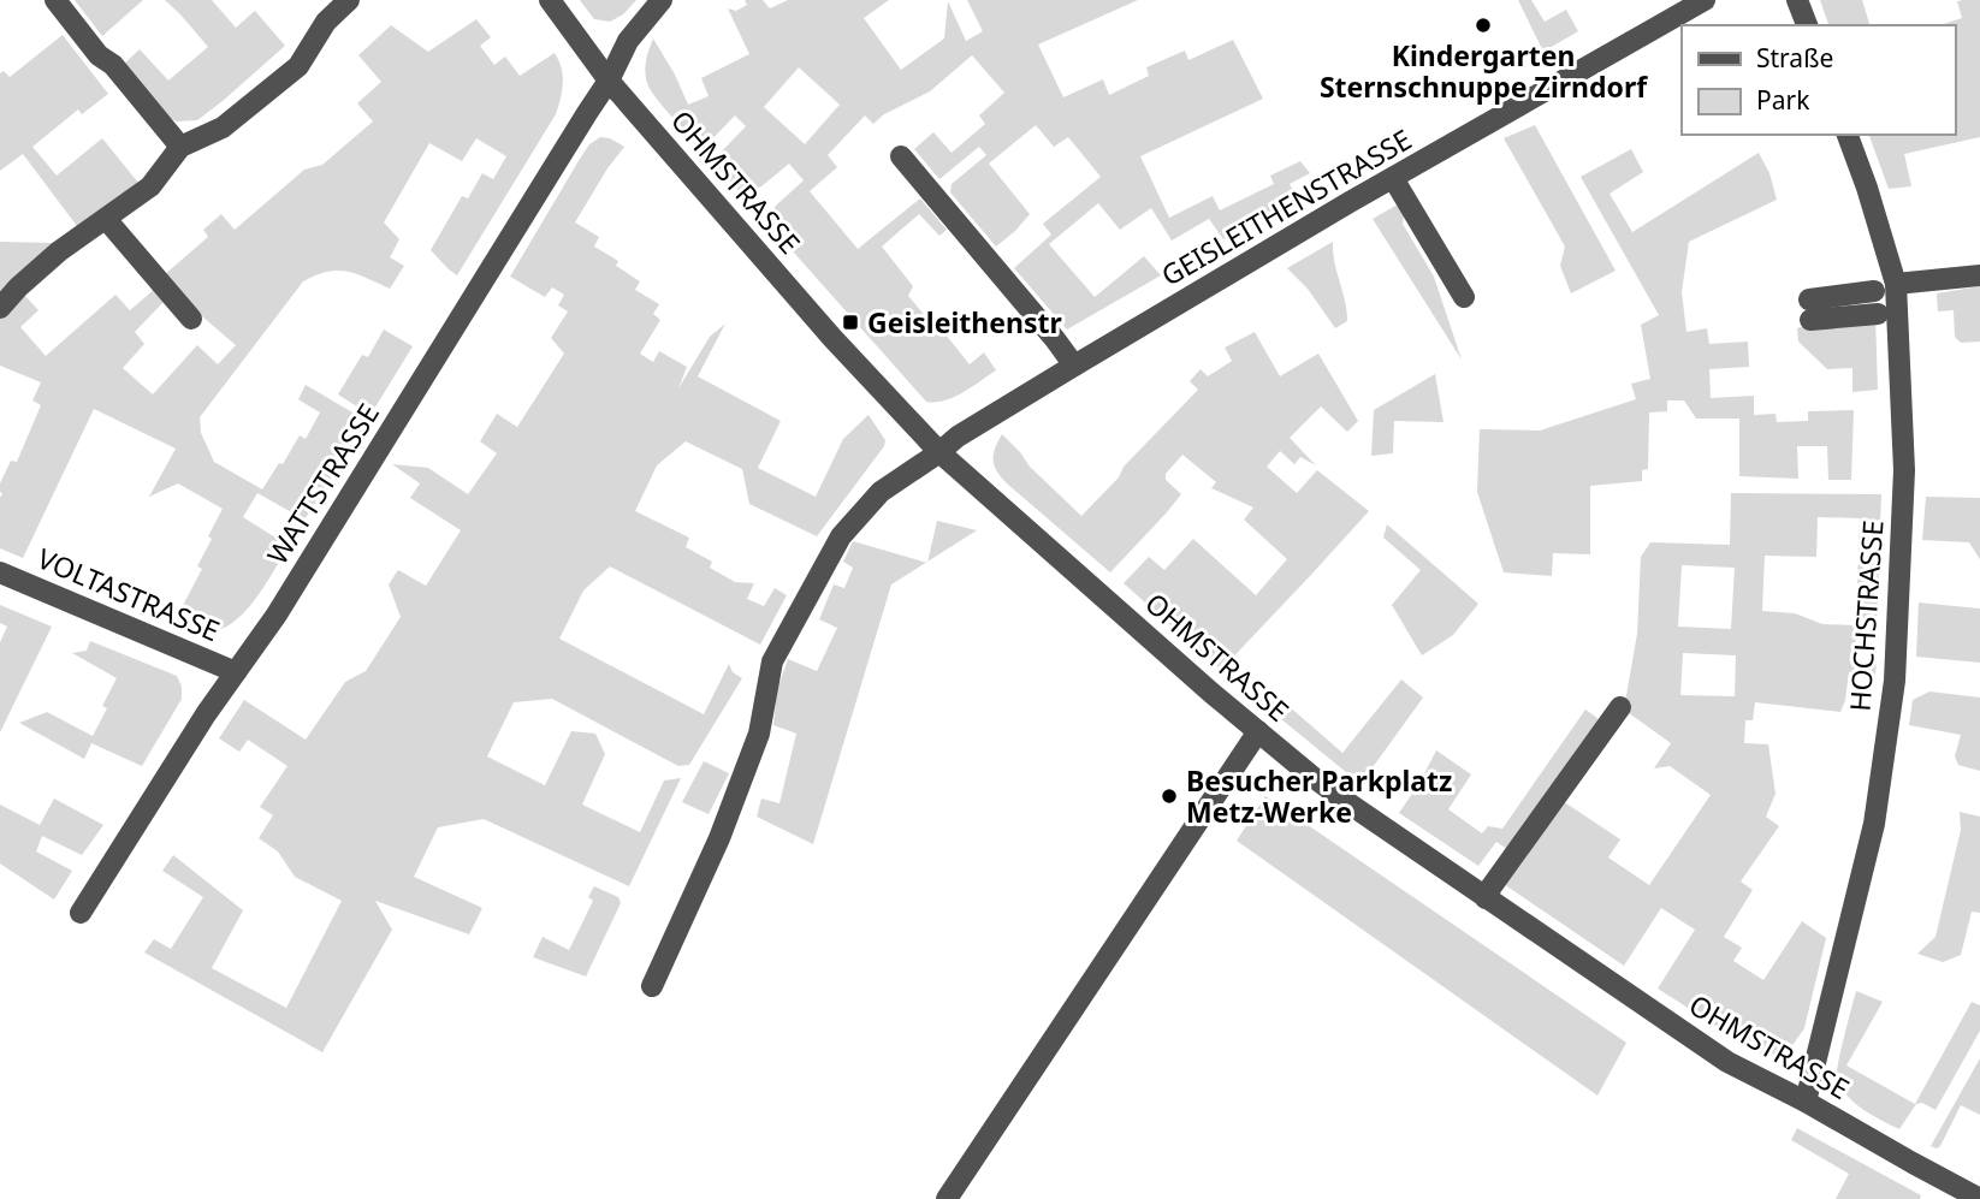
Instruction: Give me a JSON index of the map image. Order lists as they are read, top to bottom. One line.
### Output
{"streets":{"street":["OHMSTRASSE","GEISLEITHENSTRASSE","WATTSTRASSE","VOLTASTRASSE","HOCHSTRASSE"]},"crossings":[["OHMSTRASSE","GEISLEITHENSTRASSE"],["OHMSTRASSE","WATTSTRASSE"],["OHMSTRASSE","HOCHSTRASSE"],["WATTSTRASSE","VOLTASTRASSE"]],"places":{"other":["Kindergarten Sternschnuppe Zirndorf","Besucher Parkplatz Metz-Werke"],"transit":["Geisleithenstr"]},"legend":["Straße","Park"]}
